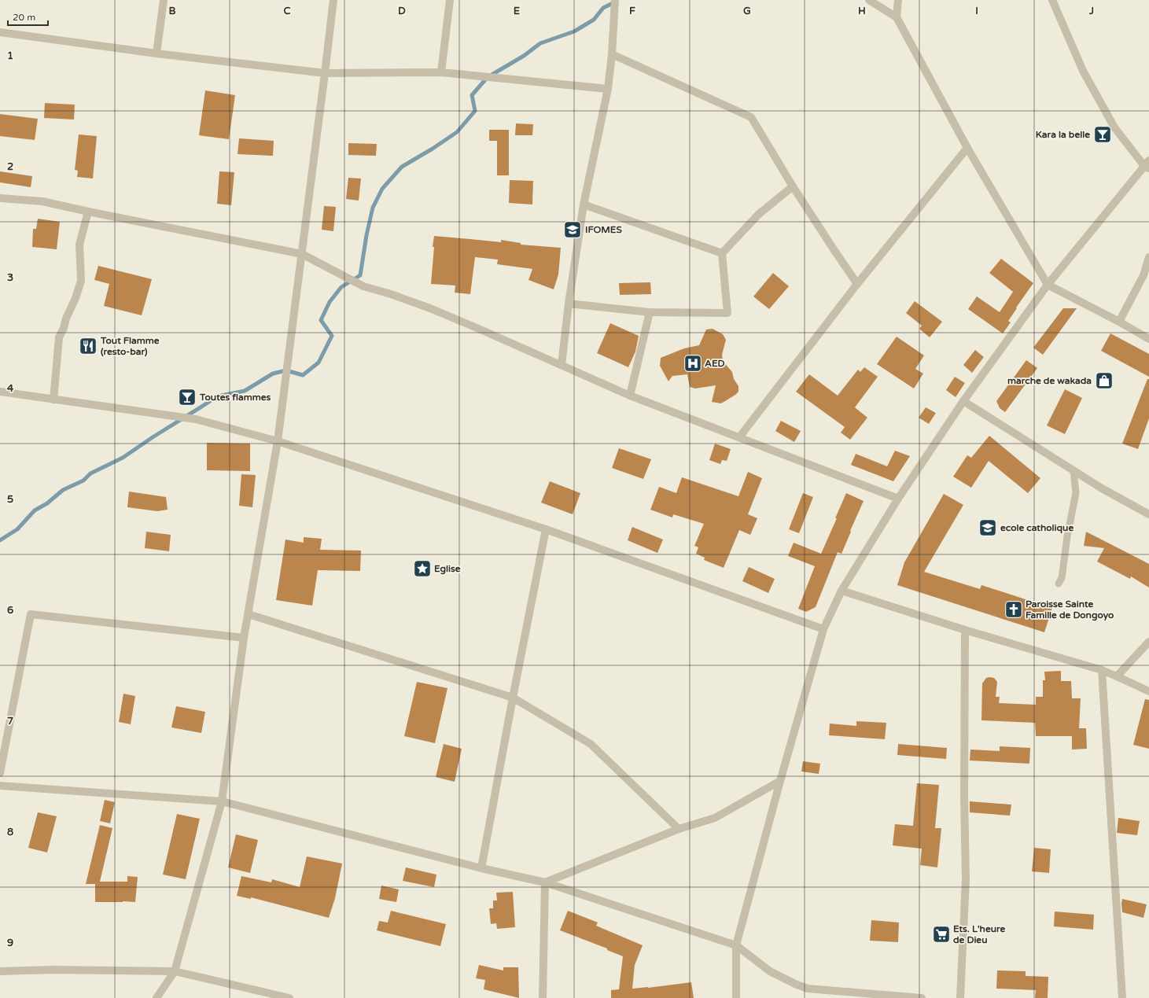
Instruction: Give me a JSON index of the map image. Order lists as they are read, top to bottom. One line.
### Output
{"places":{"bar":["Kara la belle","Toutes flammes"],"school or university":["IFOMES","ecole catholique"],"restaurant":["Tout Flamme (resto-bar)"],"hospital":["AED"],"shop":["marche de wakada"],"place":["Eglise"],"church":["Paroisse Sainte Famille de Dongoyo"],"supermarket":["Ets. L'heure de Dieu"]},"scale_bar":"20 m","grid":{"columns":["B","C","D","E","F","G","H","I","J"],"rows":["1","2","3","4","5","6","7","8","9"]}}
